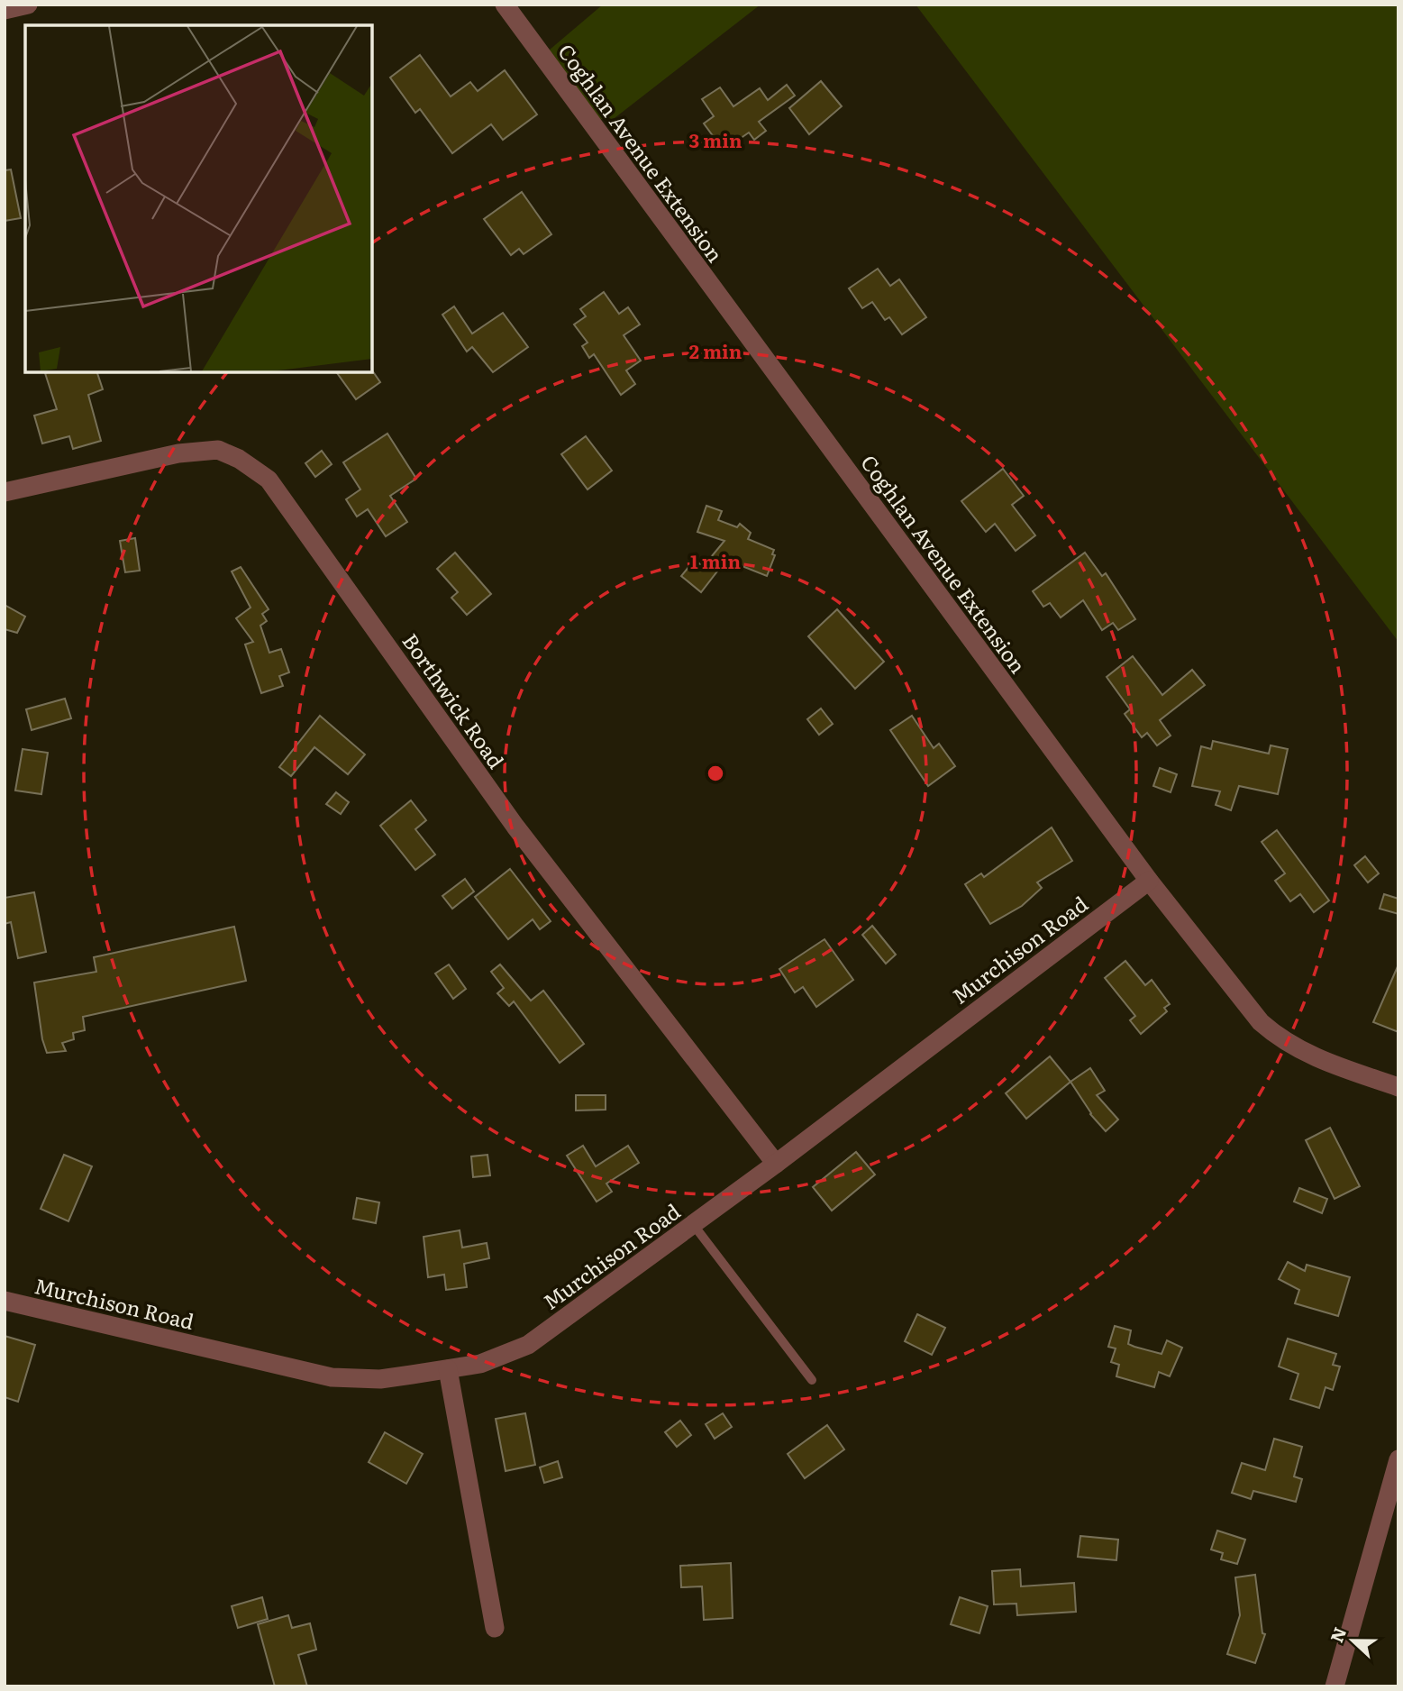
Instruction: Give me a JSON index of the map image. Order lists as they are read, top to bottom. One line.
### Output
{"streets":{"street":["Coghlan Avenue Extension","Borthwick Road","Murchison Road"]},"crossings":[["Coghlan Avenue Extension","Murchison Road"],["Borthwick Road","Murchison Road"]],"north":"left","rings":["3 min","2 min","1 min"]}
